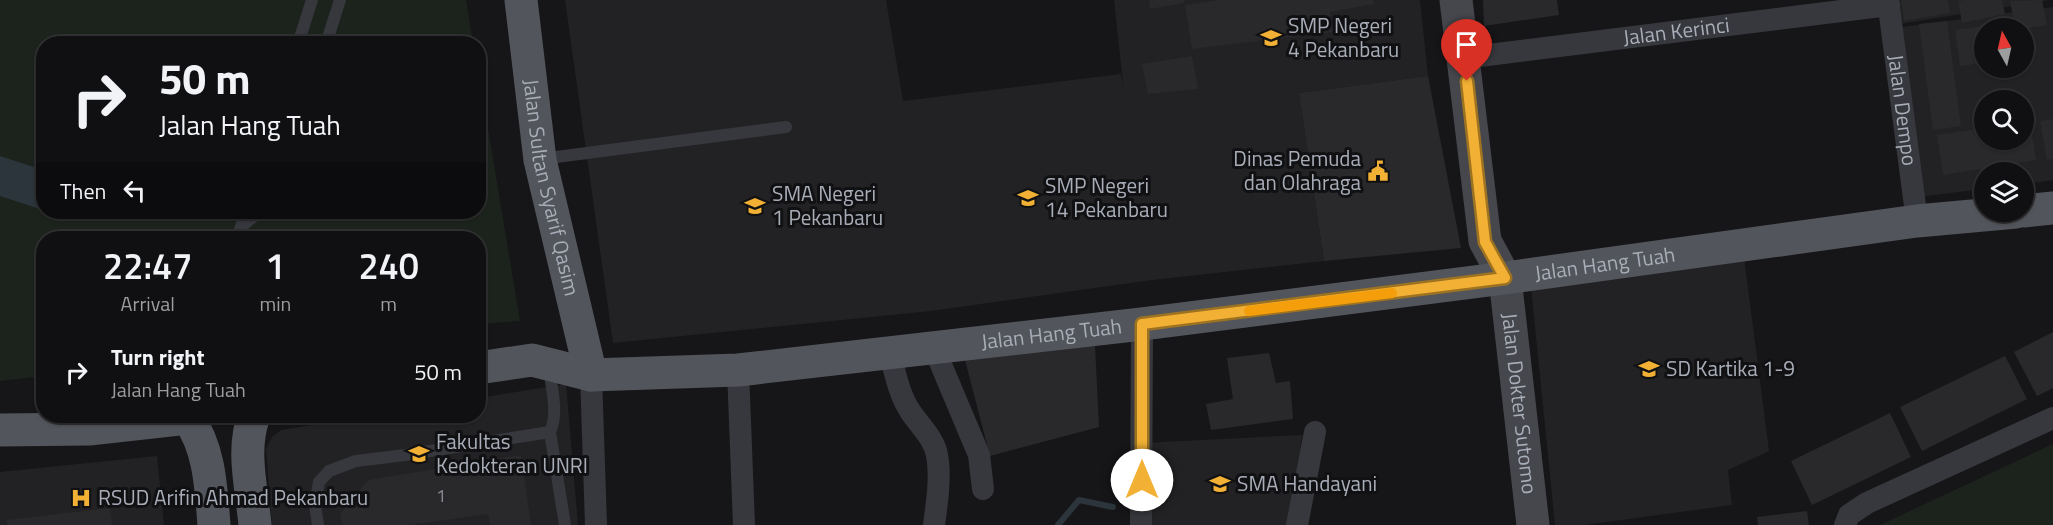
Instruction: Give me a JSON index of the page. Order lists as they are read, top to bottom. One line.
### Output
{"streets":{"main road":["Jalan Sultan Syarif Qasim","Jalan Hang Tuah","Jalan Dokter Sutomo"],"street":["Jalan Kerinci","Jalan Dempo"]},"crossings":[["Jalan Kerinci","Jalan Dempo"],["Jalan Kerinci","Jalan Dokter Sutomo"],["Jalan Dempo","Jalan Hang Tuah"],["Jalan Sultan Syarif Qasim","Jalan Hang Tuah"],["Jalan Hang Tuah","Jalan Dokter Sutomo"]],"places":{"school or university":["SMP Negeri 4 Pekanbaru","SMP Negeri 14 Pekanbaru","SMA Negeri 1 Pekanbaru","SD Kartika 1-9","Fakultas Kedokteran UNRI","SMA Handayani"],"public building":["Dinas Pemuda dan Olahraga"],"hospital":["RSUD Arifin Ahmad Pekanbaru"]},"house_numbers":["1"],"north":"top","page":{"turn":["50 m","Jalan Hang Tuah"],"then":"Then","eta":["22:47","Arrival","1","min","240","m"],"list":[{"name":"Turn right","note":"Jalan Hang Tuah","value":"50 m"}]}}
